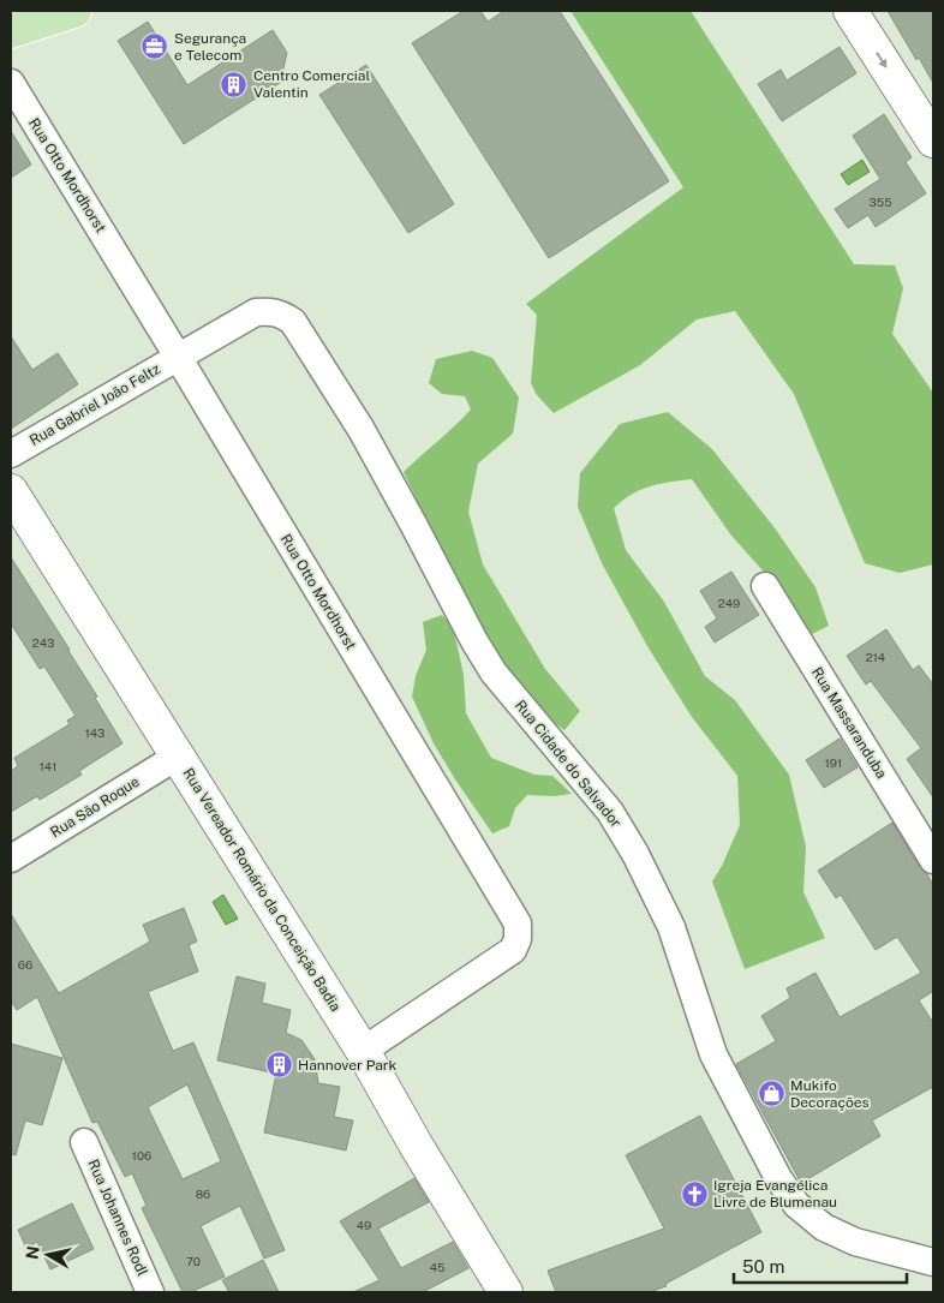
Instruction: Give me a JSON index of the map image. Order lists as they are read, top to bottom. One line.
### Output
{"streets":{"street":["Rua Otto Mordhorst","Rua Gabriel João Feltz","Rua Massaranduba","Rua Cidade do Salvador","Rua São Roque","Rua Vereador Romário da Conceição Badia","Rua Johannes Rodl"]},"crossings":[["Rua Otto Mordhorst","Rua Gabriel João Feltz"],["Rua Otto Mordhorst","Rua Cidade do Salvador"],["Rua Otto Mordhorst","Rua Vereador Romário da Conceição Badia"],["Rua Gabriel João Feltz","Rua Cidade do Salvador"],["Rua São Roque","Rua Vereador Romário da Conceição Badia"]],"places":{"office":["Segurança e Telecom"],"building":["Centro Comercial Valentin","Hannover Park"],"shop":["Mukifo Decorações"],"church":["Igreja Evangélica Livre de Blumenau"]},"house_numbers":["355","249","243","214","143","191","141","66","106","86","49","70","45"],"scale_bar":"50 m","north":"left"}
